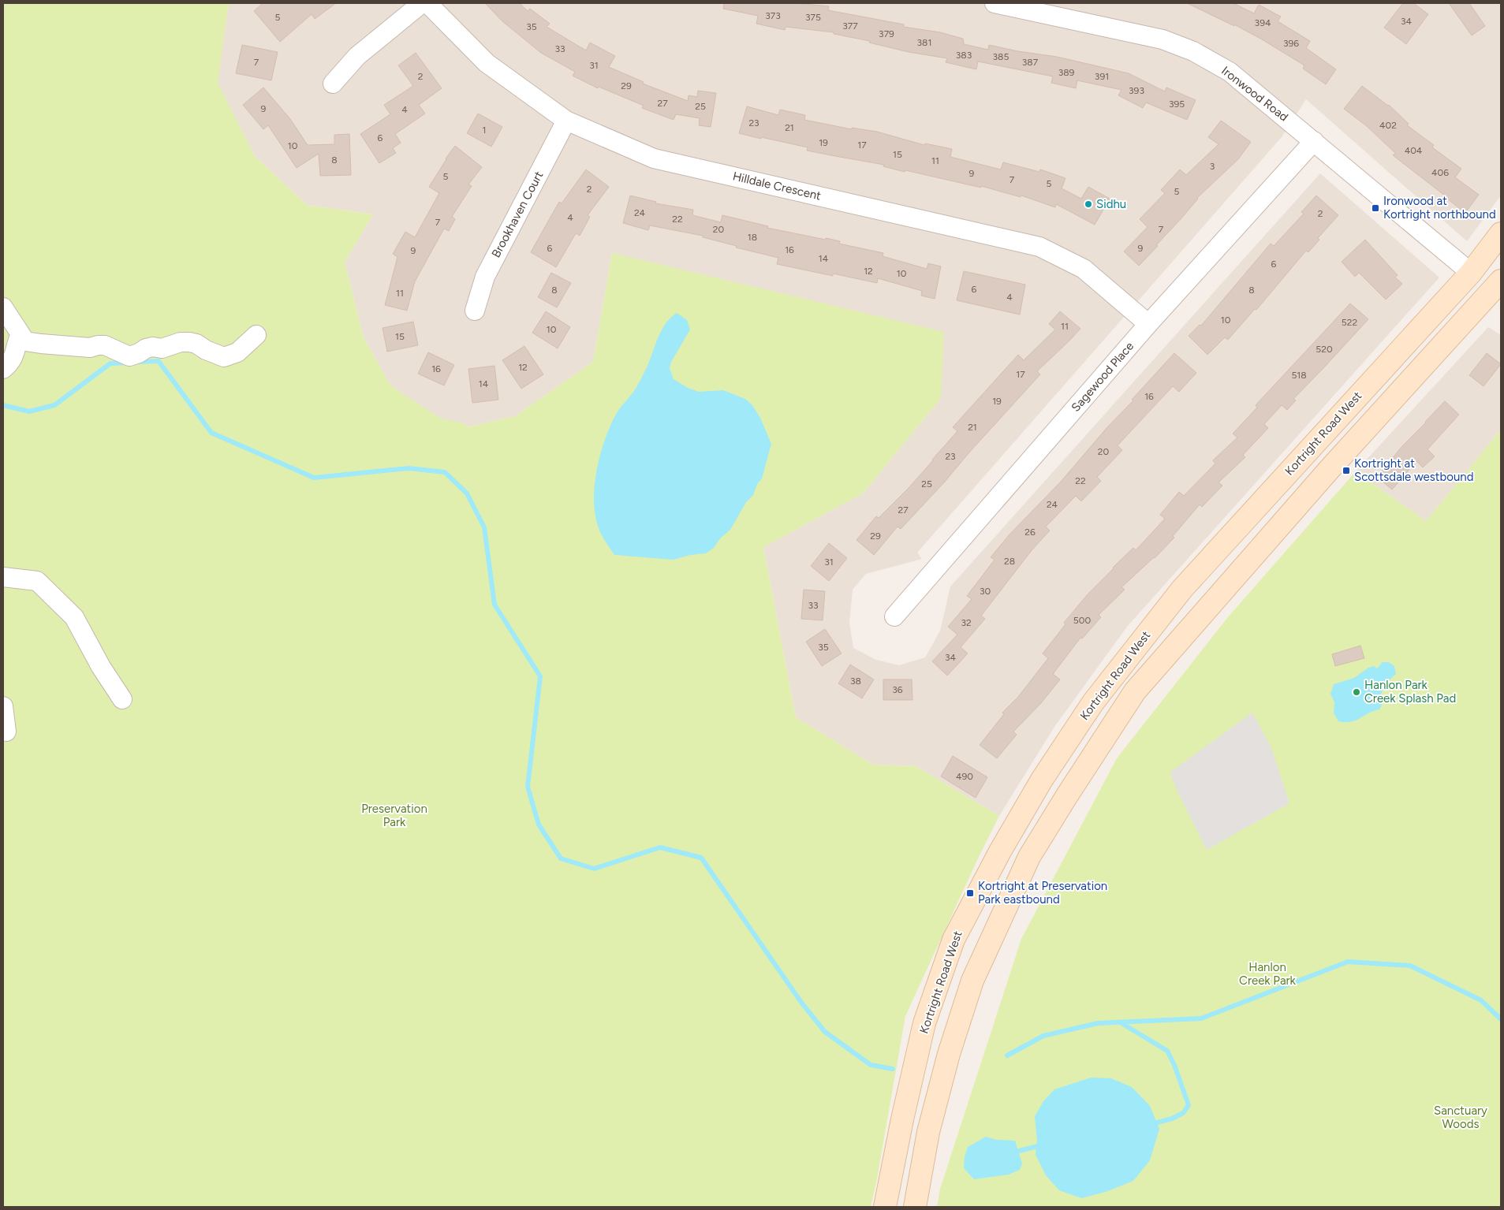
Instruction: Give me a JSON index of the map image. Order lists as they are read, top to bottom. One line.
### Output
{"streets":{"street":["Ironwood Road","Hilldale Crescent","Brookhaven Court","Sagewood Place","Kortright Road West"]},"crossings":[["Ironwood Road","Sagewood Place"],["Ironwood Road","Kortright Road West"],["Hilldale Crescent","Brookhaven Court"],["Hilldale Crescent","Sagewood Place"]],"parks":["Preservation Park","Hanlon Creek Park","Sanctuary Woods"],"places":{"other":["Sidhu","Hanlon Park Creek Splash Pad"],"transit":["Ironwood at Kortright northbound","Kortright at Scottsdale westbound","Kortright at Preservation Park eastbound"]},"house_numbers":["373","5","375","34","394","377","35","379","381","396","33","383","385","7","387","31","389","2","391","29","393","27","395","25","9","4","23","402","21","1","6","19","17","10","404","15","8","11","3","406","9","5","7","5","2","5","24","2","4","22","7","20","7","18","6","9","16","9","14","6","12","10","6","8","8","11","4","10","522","11","10","15","520","12","16","17","518","14","16","19","21","20","23","22","25","24","27","26","29","28","31","30","33","500","32","35","34","38","36","490"]}
